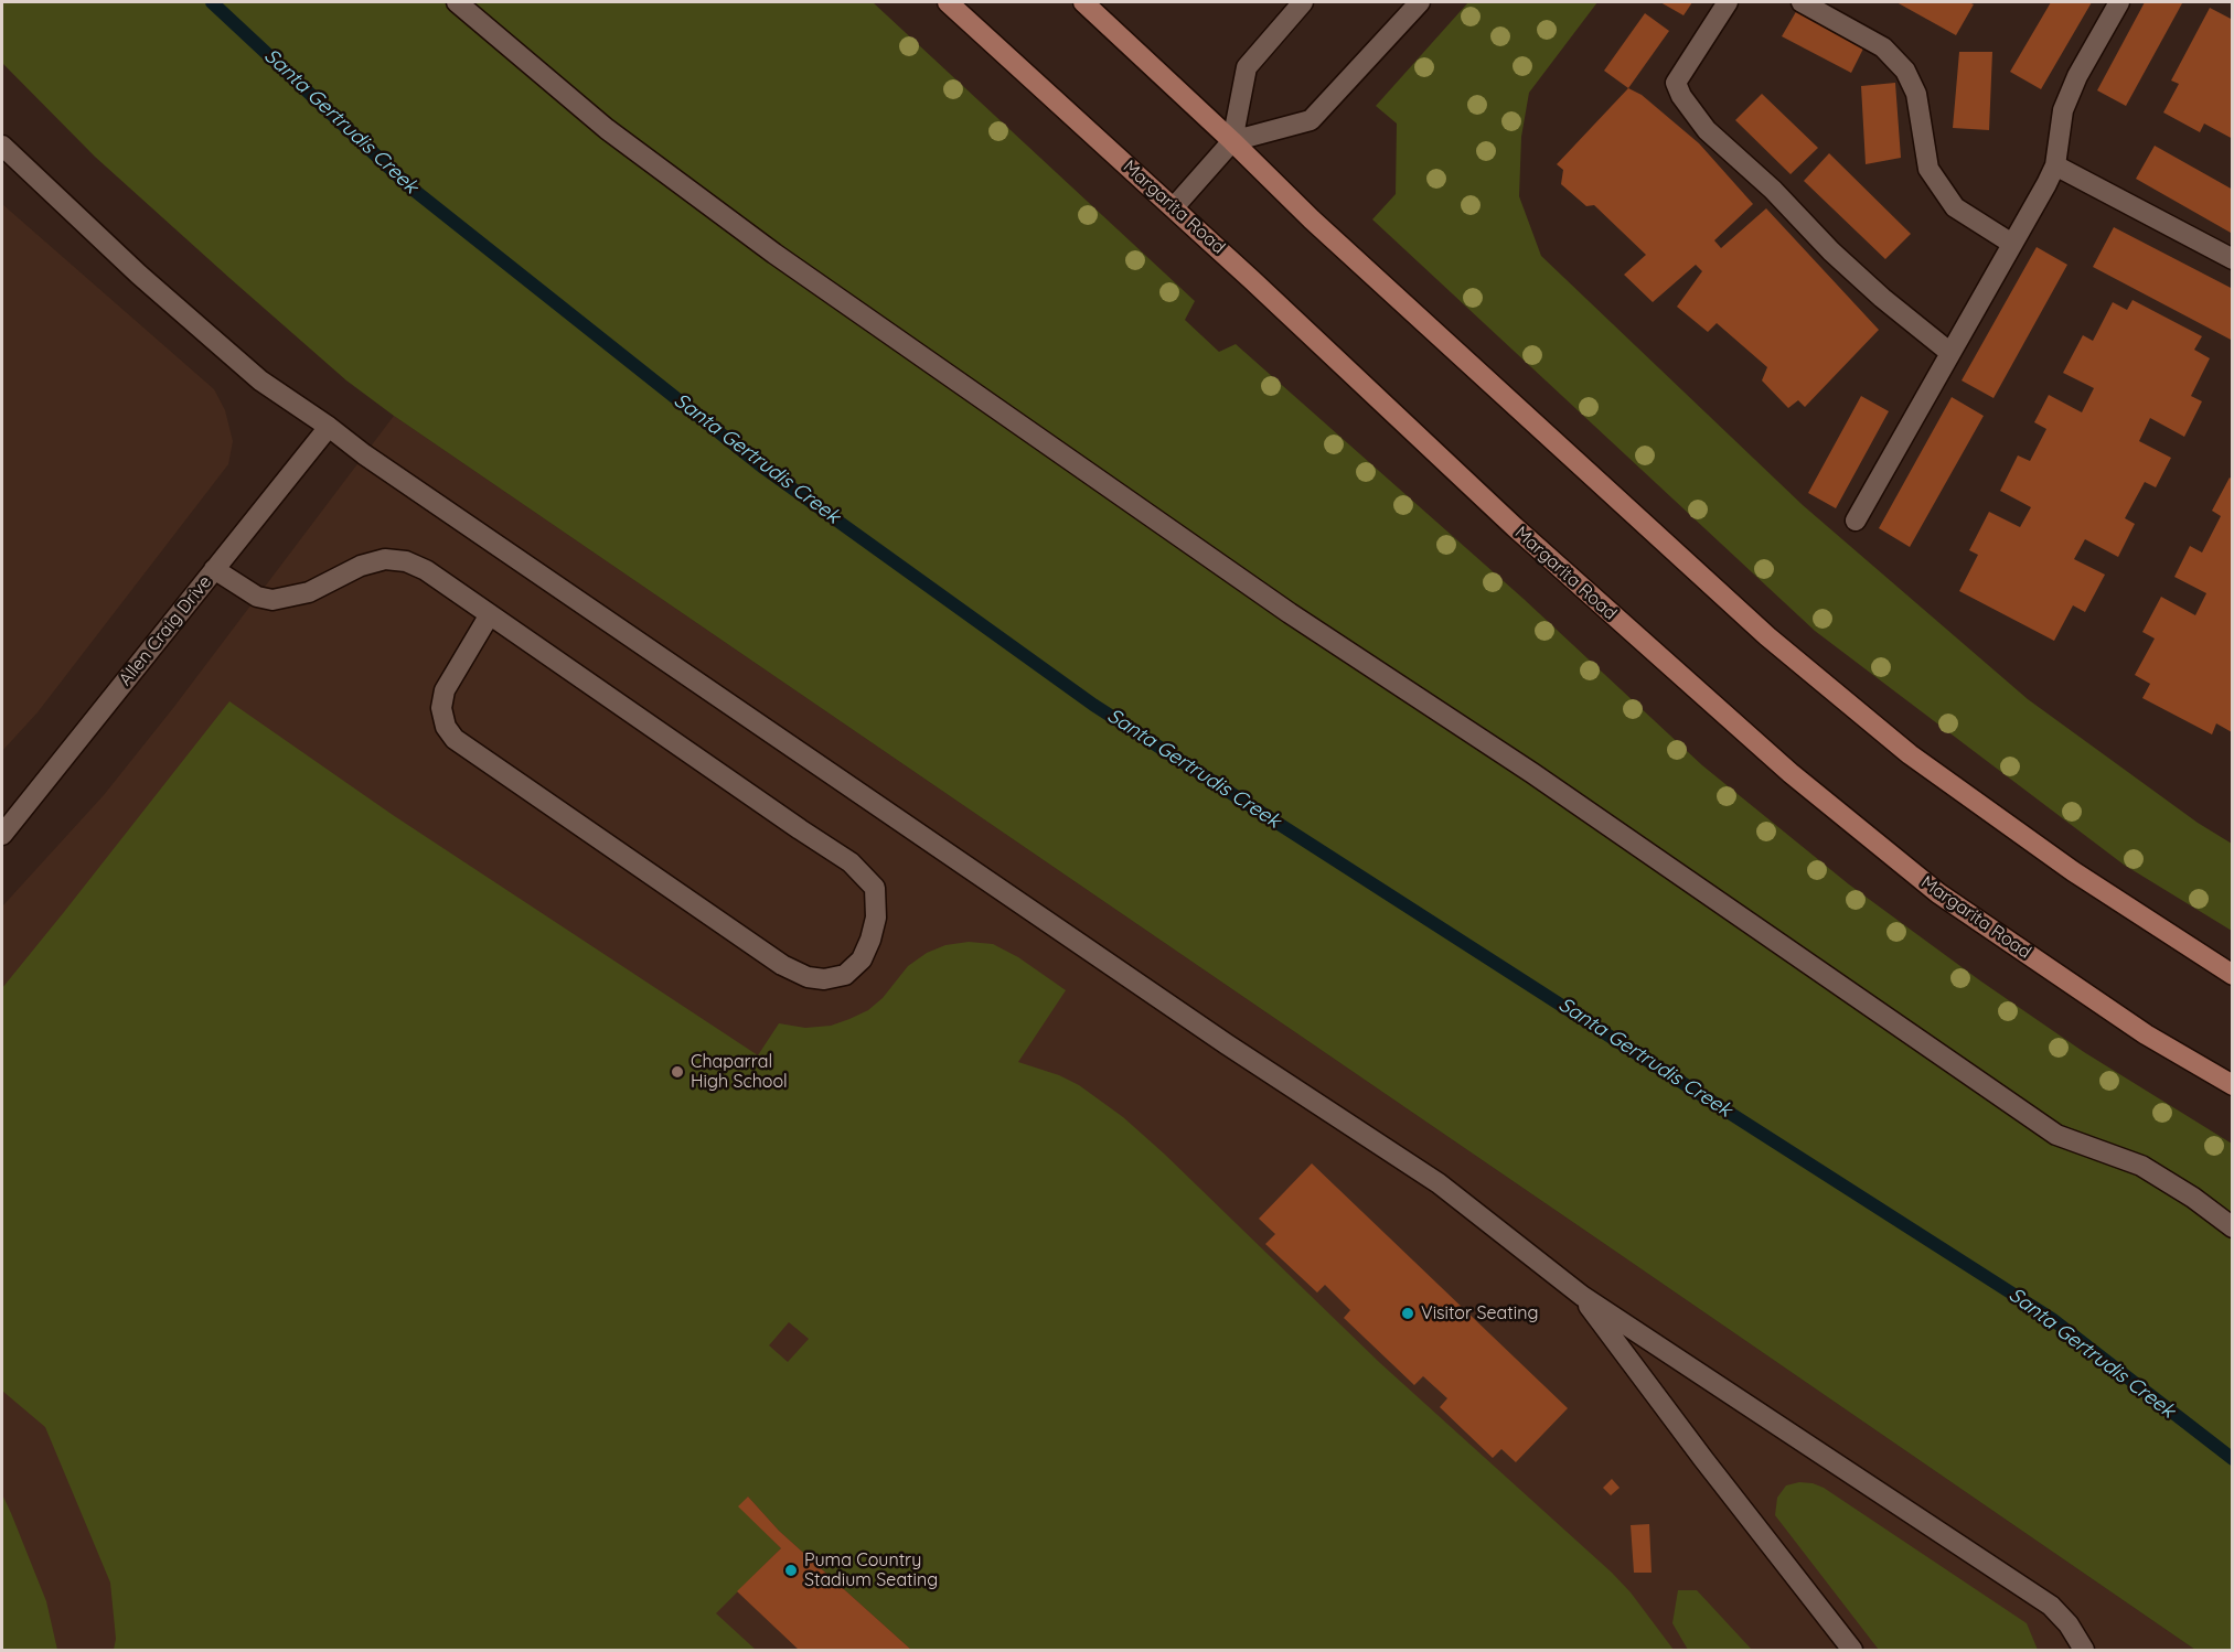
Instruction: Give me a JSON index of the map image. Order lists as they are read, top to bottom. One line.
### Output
{"streets":{"main road":["Margarita Road"],"street":["Allen Craig Drive"]},"water":["Santa Gertrudis Creek"],"places":["Chaparral High School","Visitor Seating","Puma Country Stadium Seating"]}
